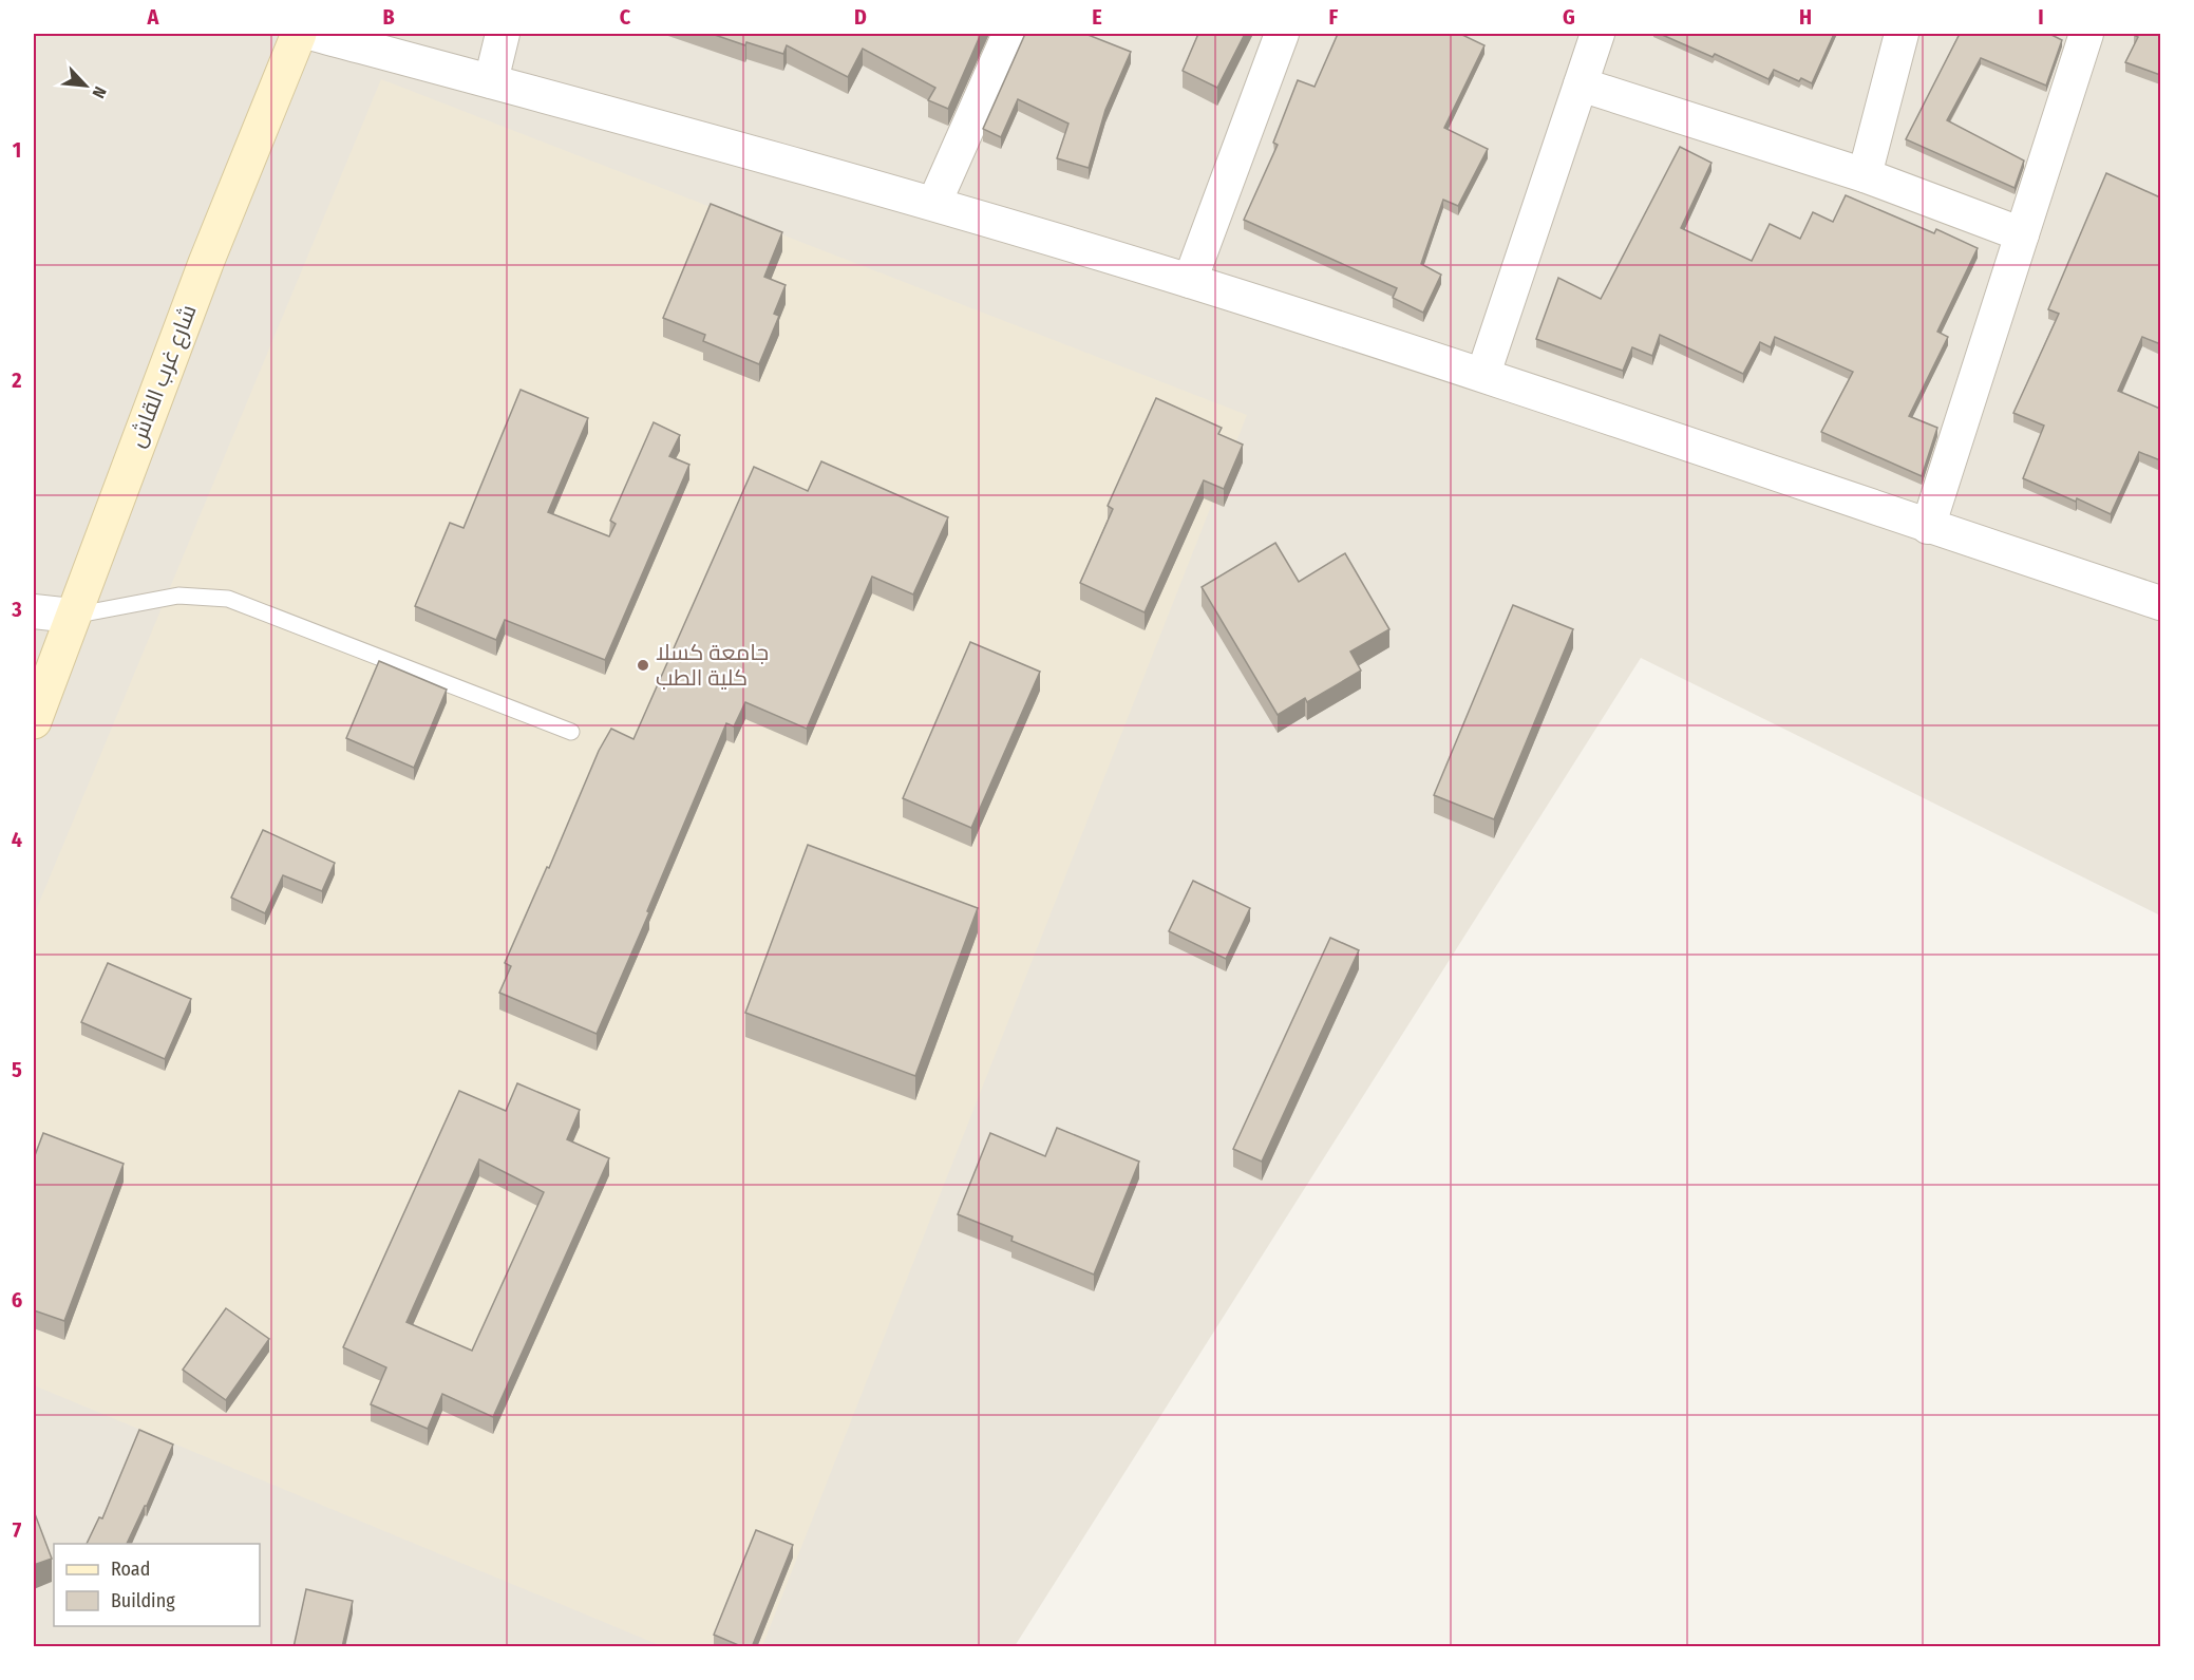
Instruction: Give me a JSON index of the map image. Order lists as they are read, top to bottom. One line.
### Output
{"streets":{"main road":["شارع غرب القاش"]},"places":["جامعة كسلا كلية الطب"],"legend":["Road","Building"],"north":"bottom right","grid":{"columns":["A","B","C","D","E","F","G","H","I"],"rows":["1","2","3","4","5","6","7"]}}
